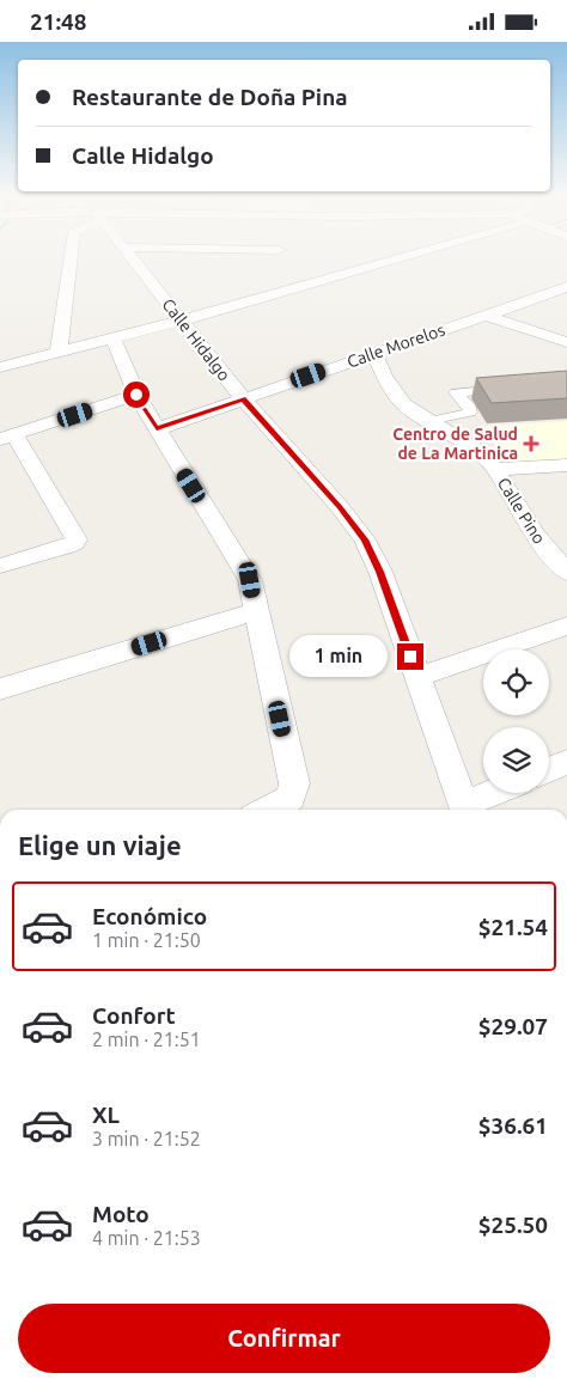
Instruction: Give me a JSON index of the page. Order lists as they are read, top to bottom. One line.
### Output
{"streets":{"street":["Calle Hidalgo","Calle Morelos","Calle Pino"]},"crossings":[["Calle Hidalgo","Calle Morelos"],["Calle Morelos","Calle Pino"]],"places":{"health":["Centro de Salud de La Martinica"]},"page":{"status":"21:48","banner":["Restaurante de Doña Pina","Calle Hidalgo"],"bubble":"1 min","heading":"Elige un viaje","list":[{"name":"Económico","note":"1 min · 21:50","value":"$21.54"},{"name":"Confort","note":"2 min · 21:51","value":"$29.07"},{"name":"XL","note":"3 min · 21:52","value":"$36.61"},{"name":"Moto","note":"4 min · 21:53","value":"$25.50"}],"buttons":"Confirmar"}}
